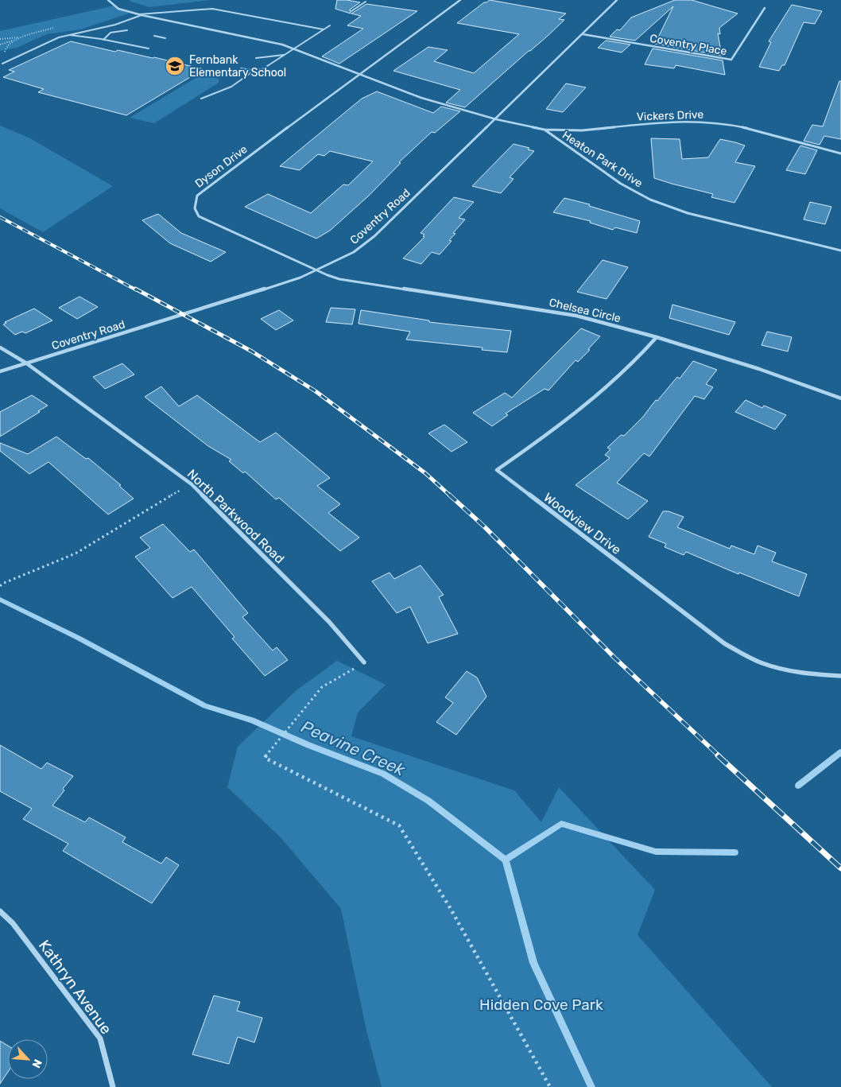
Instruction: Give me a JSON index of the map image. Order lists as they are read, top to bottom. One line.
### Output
{"streets":{"street":["Coventry Place","Vickers Drive","Heaton Park Drive","Dyson Drive","Coventry Road","Chelsea Circle","North Parkwood Road","Woodview Drive","Kathryn Avenue"]},"crossings":[["Coventry Place","Coventry Road"],["Vickers Drive","Heaton Park Drive"],["Heaton Park Drive","Dyson Drive"],["Heaton Park Drive","Coventry Road"],["Dyson Drive","Coventry Road"],["Dyson Drive","Chelsea Circle"],["Coventry Road","Chelsea Circle"],["Coventry Road","North Parkwood Road"],["Chelsea Circle","Woodview Drive"]],"water":["Peavine Creek"],"parks":["Hidden Cove Park"],"places":{"school or university":["Fernbank Elementary School"]},"north":"bottom right"}
